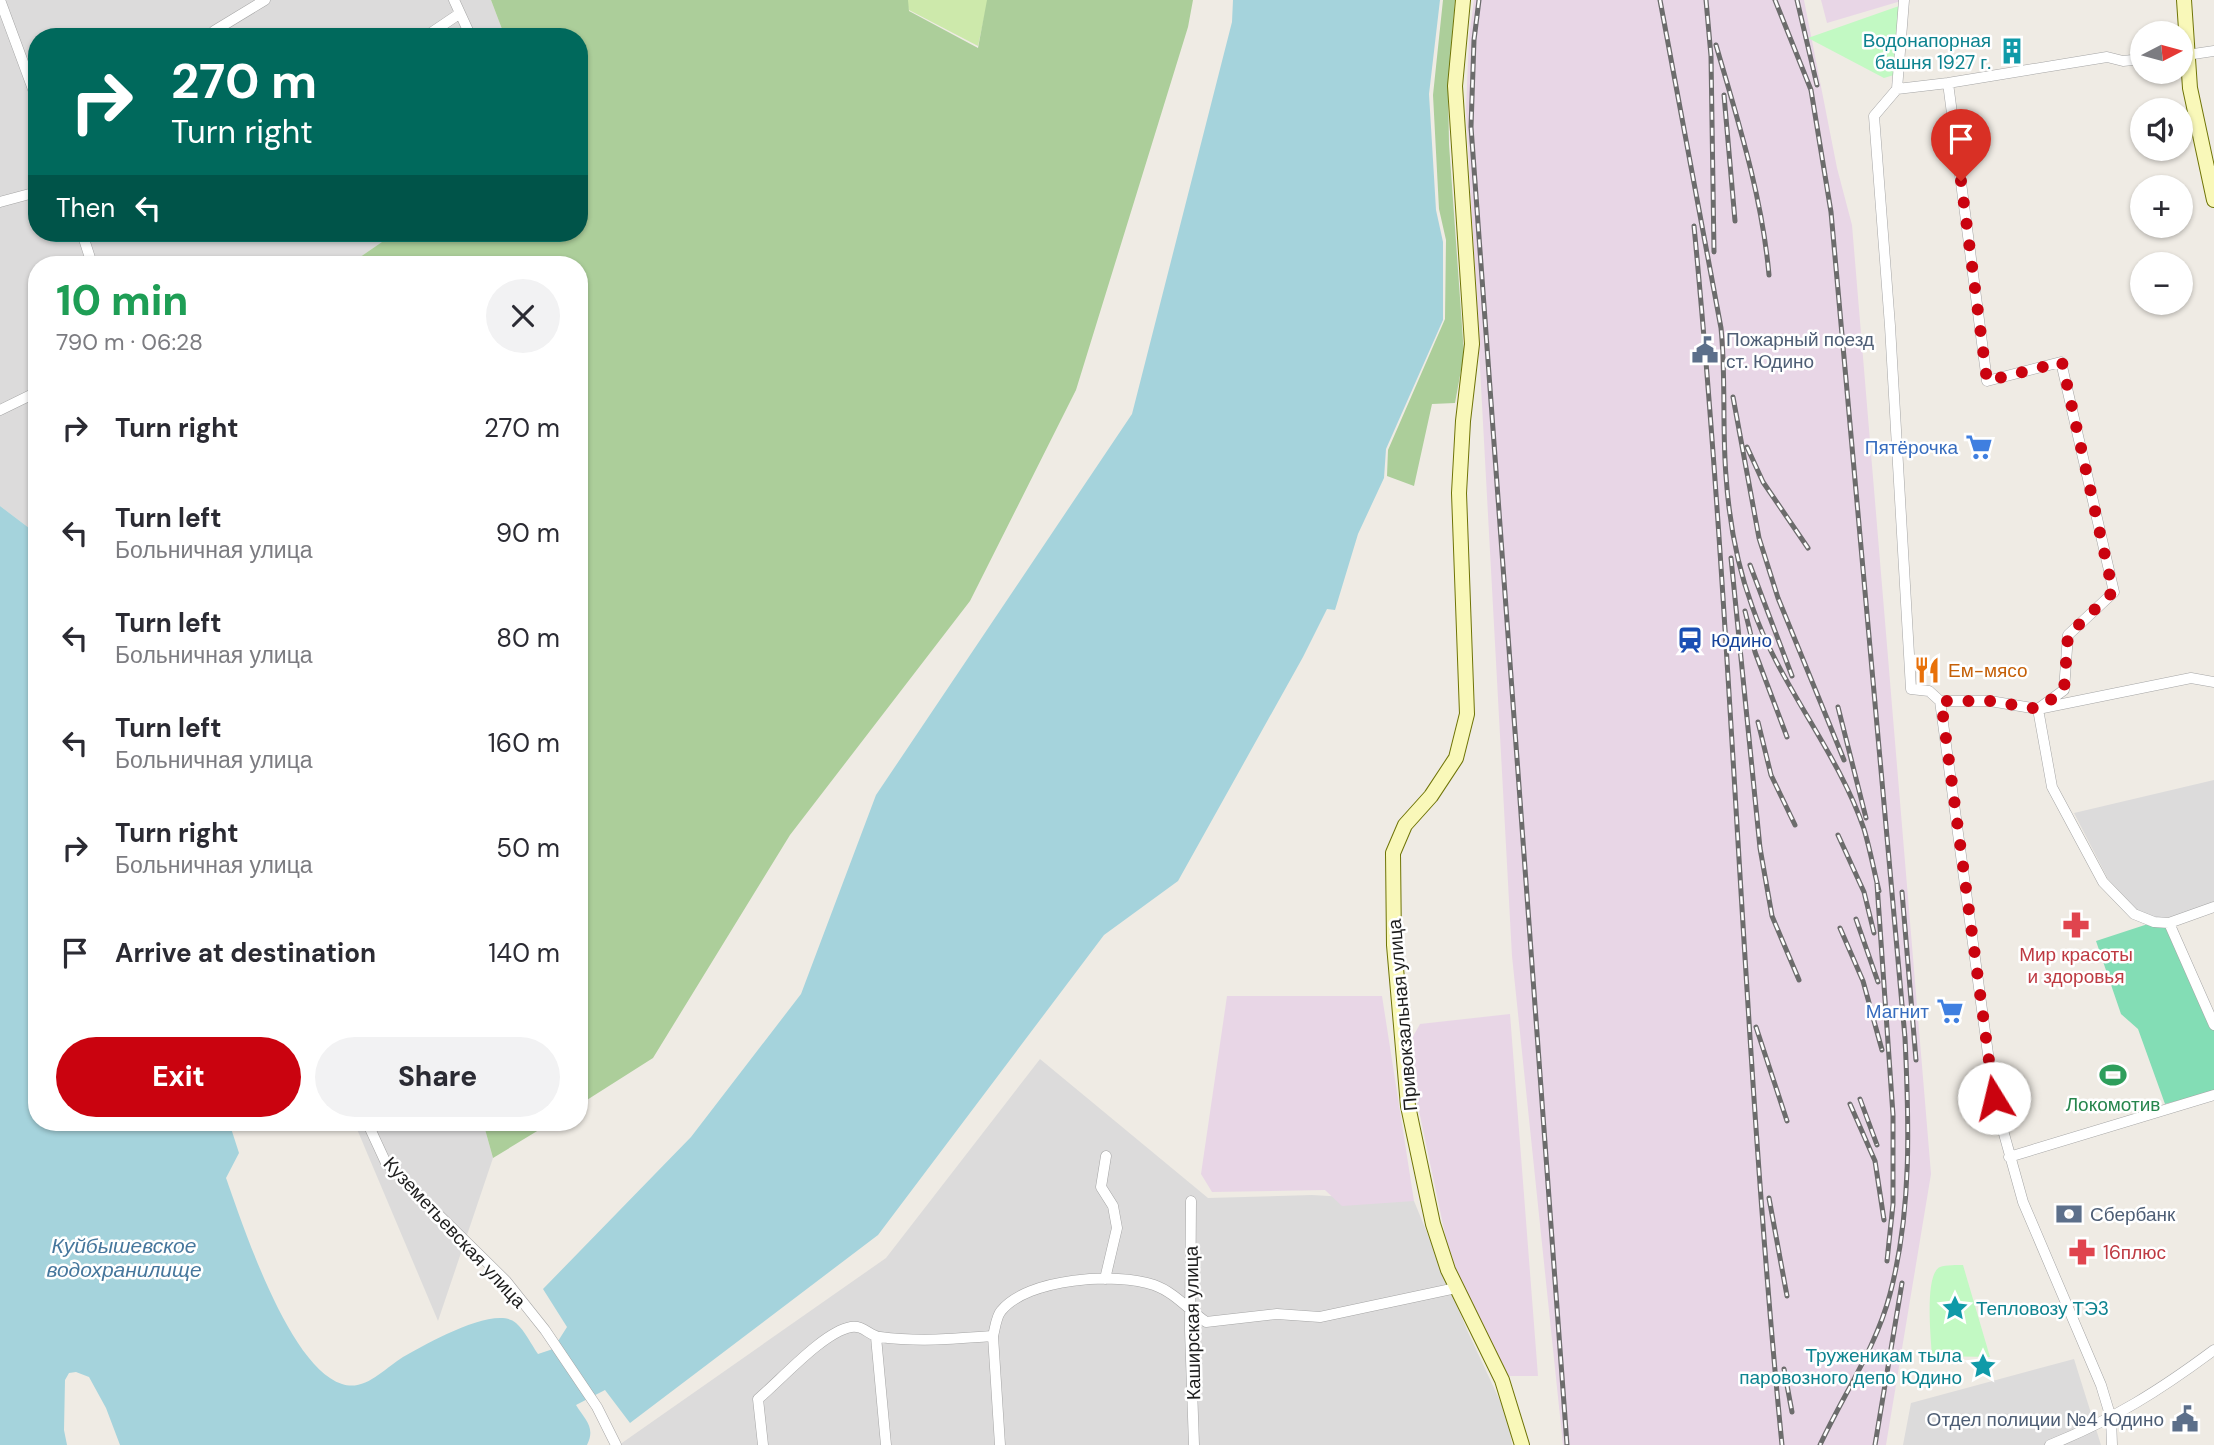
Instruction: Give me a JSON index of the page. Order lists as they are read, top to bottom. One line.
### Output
{"streets":{"main road":["Привокзальная улица"],"street":["Куземетьевская улица","Каширская улица"]},"water":["Куйбышевское водохранилище"],"places":{"building":["Водонапорная башня 1927 г."],"public building":["Пожарный поезд ст. Юдино","Отдел полиции №4 Юдино"],"supermarket":["Пятёрочка","Магнит"],"station":["Юдино"],"restaurant":["Ем-мясо"],"pharmacy":["Мир красоты и здоровья","16плюс"],"sports":["Локомотив"],"bank":["Сбербанк"],"place":["Тепловозу ТЭ3","Труженикам тыла паровозного депо Юдино"]},"north":"right","page":{"map_buttons":["+","−"],"turn":["270 m","Turn right"],"then":"Then","heading":["10 min","790 m · 06:28"],"list":[{"name":"Turn right","value":"270 m"},{"name":"Turn left","note":"Больничная улица","value":"90 m"},{"name":"Turn left","note":"Больничная улица","value":"80 m"},{"name":"Turn left","note":"Больничная улица","value":"160 m"},{"name":"Turn right","note":"Больничная улица","value":"50 m"},{"name":"Arrive at destination","value":"140 m"}],"buttons":["Exit","Share"]}}
